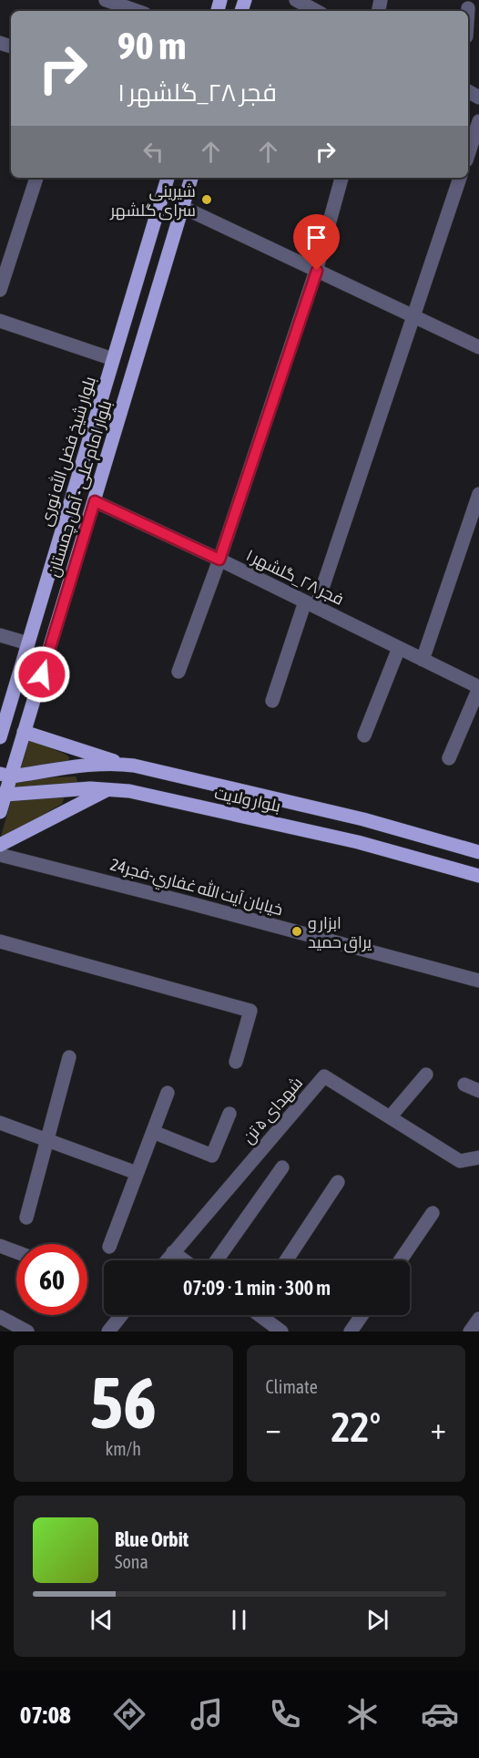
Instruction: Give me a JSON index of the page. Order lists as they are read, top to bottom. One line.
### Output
{"streets":{"main road":["بلوار شیخ فضل الله نوری","بلوار امام علی - آمل چمستان","بلوار ولایت"],"street":["فجر ۲۸_گلشهر ۱","خيابان آيت الله غفاري-فجر24","شهدای ۵ تن"]},"crossings":[["بلوار امام علی - آمل چمستان","فجر ۲۸_گلشهر ۱"],["بلوار امام علی - آمل چمستان","بلوار ولایت"]],"places":["شیرینی سرای گلشهر","ابزار و یراق حمید"],"page":{"turn":["90 m","فجر ۲۸_گلشهر ۱"],"limit":"60","trip":"07:09 · 1 min · 300 m","tile":[["56","km/h"],"Climate"],"heat":["−","22°","+"],"song":["Blue Orbit","Sona"],"tabs":"07:08"}}
